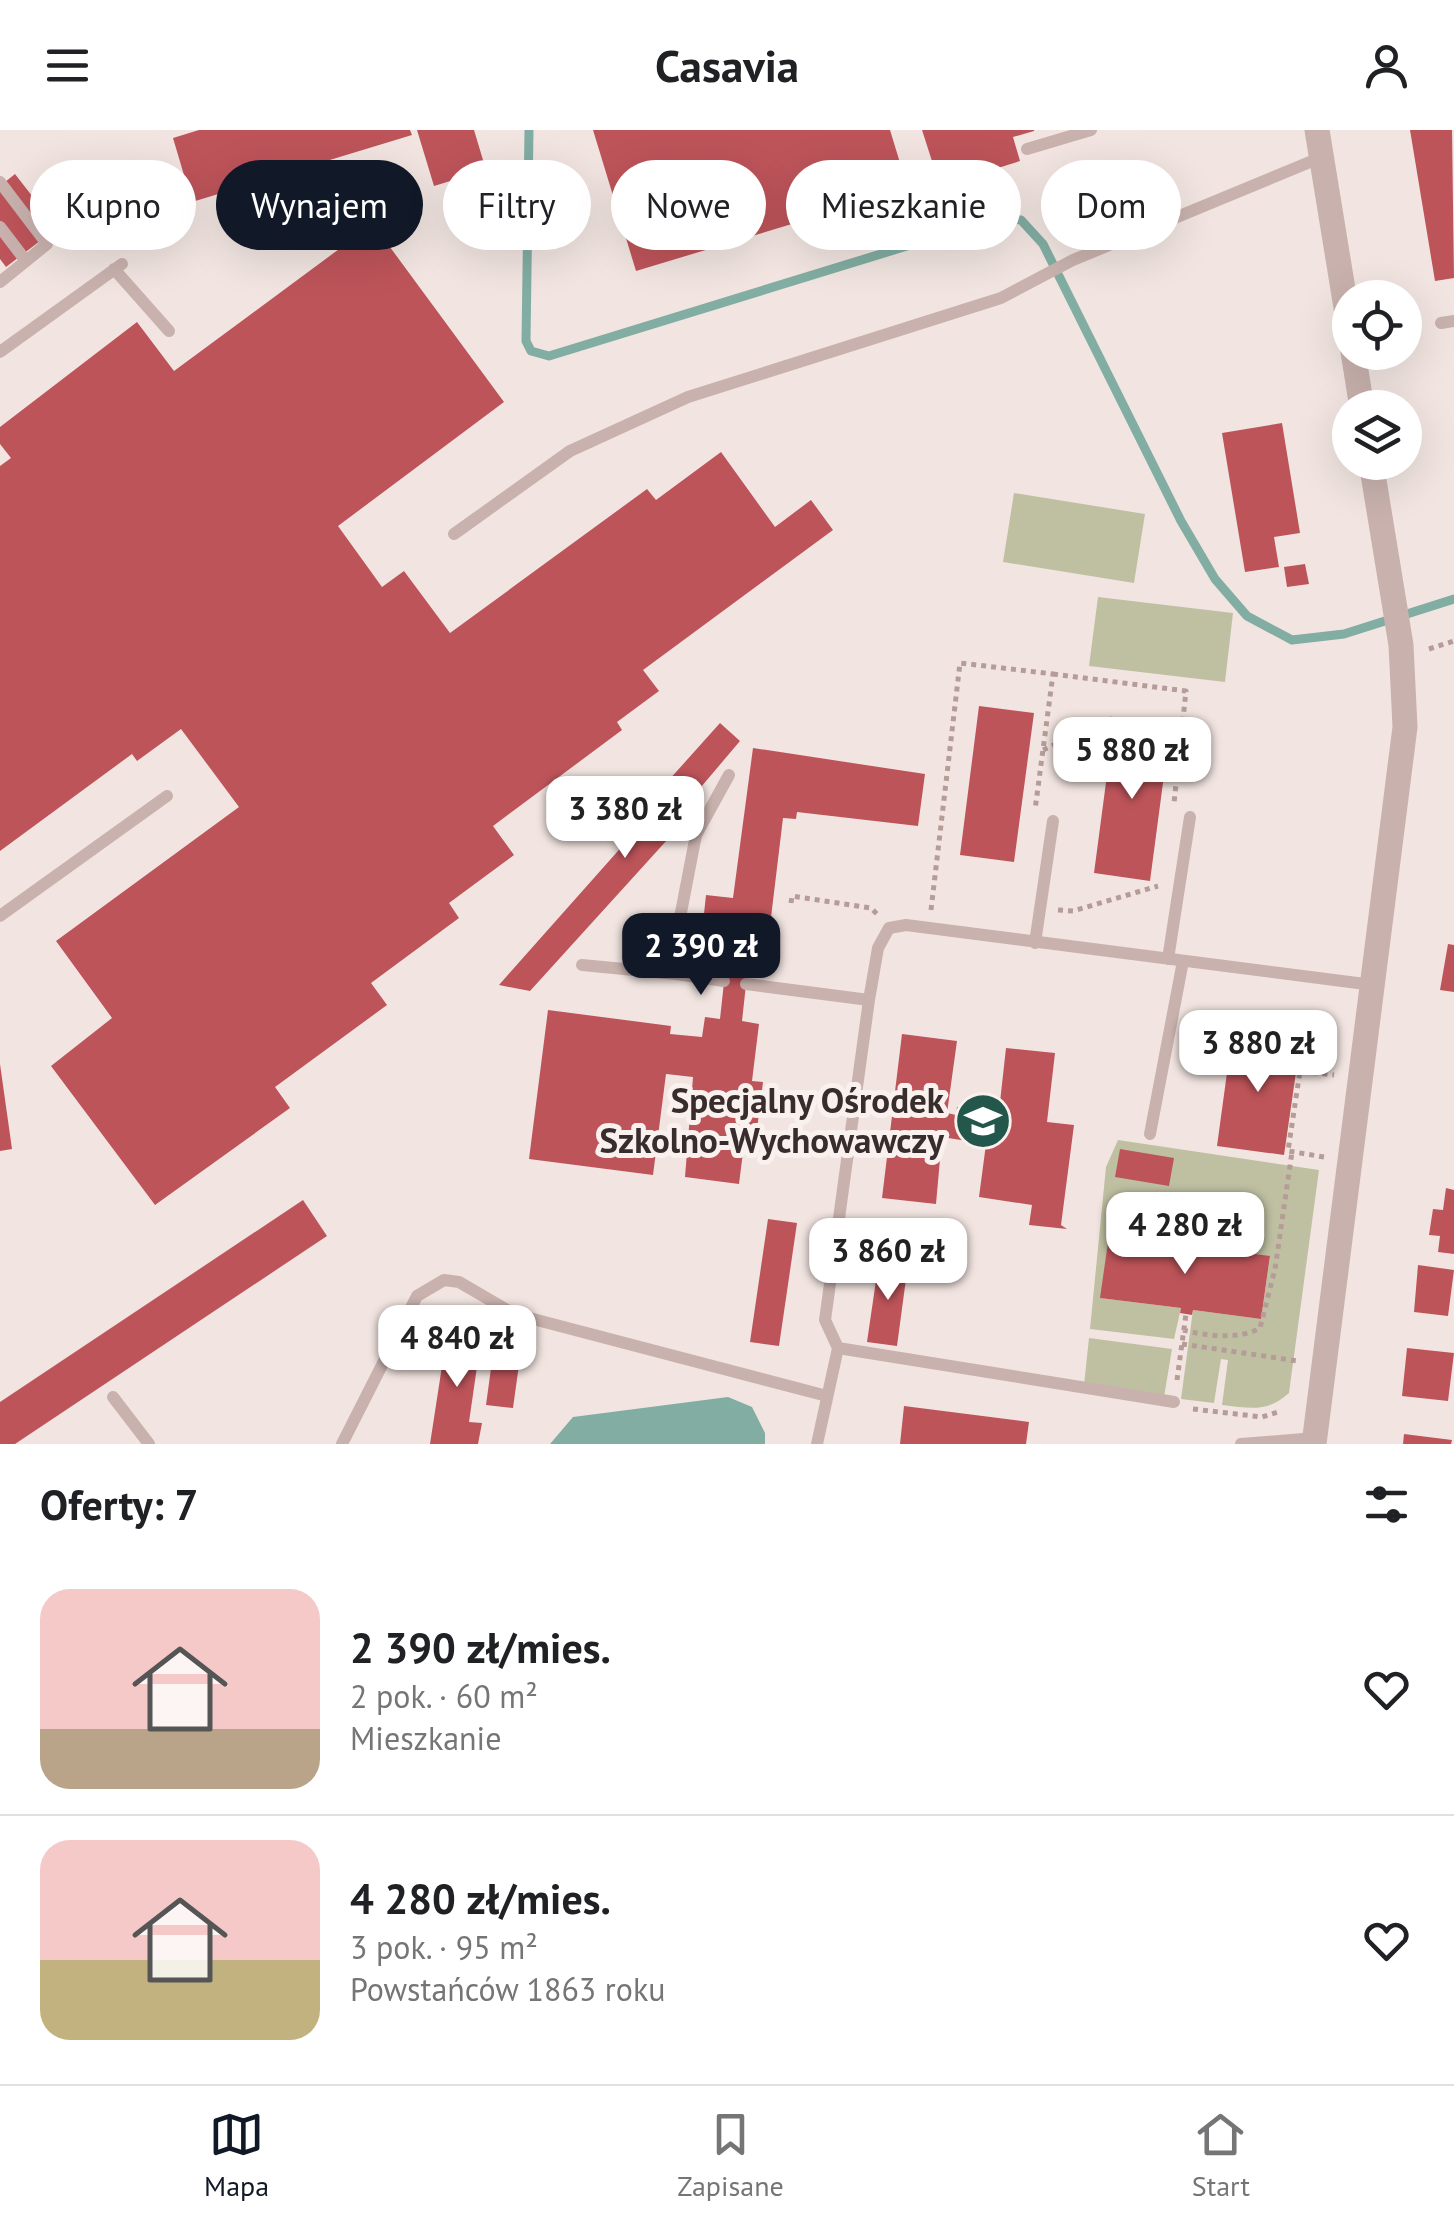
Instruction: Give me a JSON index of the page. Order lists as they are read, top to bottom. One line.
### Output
{"places":{"school or university":["Specjalny Ośrodek Szkolno-Wychowawczy"]},"page":{"header":"Casavia","chip":["Kupno","Wynajem","Filtry","Nowe","Mieszkanie","Dom"],"price":["5 880 zł","3 380 zł","2 390 zł","3 880 zł","4 280 zł","3 860 zł","4 840 zł"],"heading":"Oferty: 7","list":[{"name":"2 390 zł/mies.","note":"2 pok. · 60 m² · Mieszkanie"},{"name":"4 280 zł/mies.","note":"3 pok. · 95 m² · Powstańców 1863 roku"}],"tabs":["Mapa","Zapisane","Start"]}}
